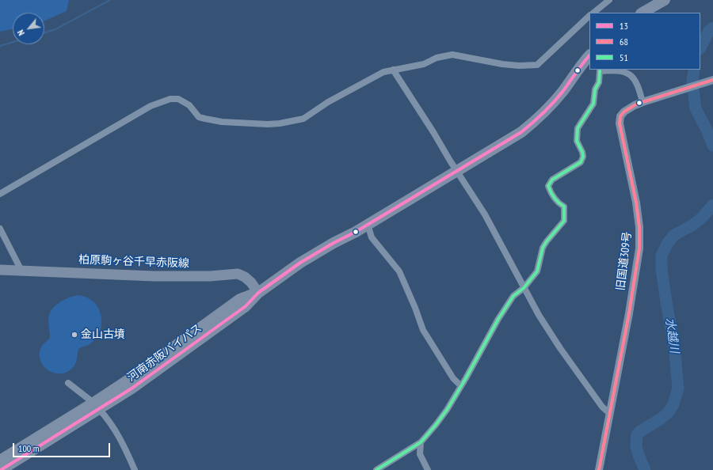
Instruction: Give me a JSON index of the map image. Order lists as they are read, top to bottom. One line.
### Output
{"streets":{"highway":["河南赤阪バイパス"],"main road":["柏原駒ヶ谷千早赤阪線"],"street":["旧国道309号"]},"crossings":[["柏原駒ヶ谷千早赤阪線","河南赤阪バイパス"]],"water":["水越川"],"places":["金山古墳"],"lines":["transit line 13","transit line 51","transit line 68"],"legend":["13","68","51"],"scale_bar":"100 m","north":"bottom left"}
